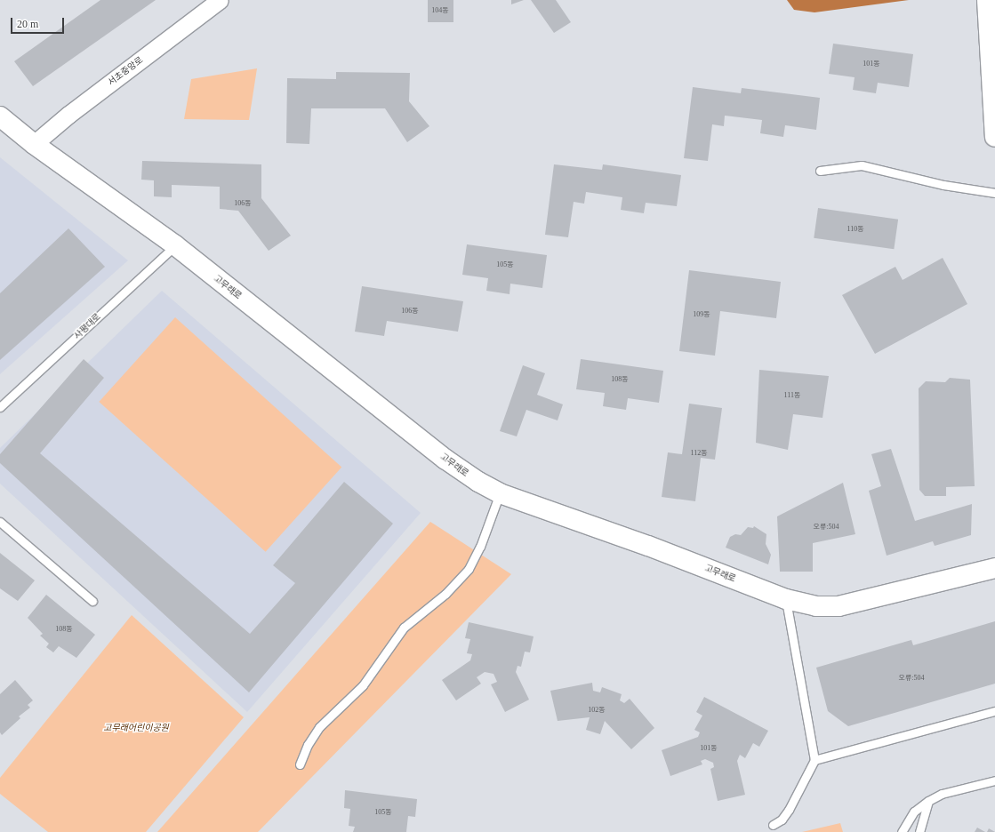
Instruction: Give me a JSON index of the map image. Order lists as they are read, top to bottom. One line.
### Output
{"streets":{"street":["서초중앙로","고무래로"],"lane":["사평대로"]},"crossings":[["서초중앙로","고무래로"],["고무래로","사평대로"]],"parks":["고무래어린이공원"],"house_numbers":["104동","101동","106동","110동","105동","106동","109동","108동","111동","112동","오류:504","108동","오류:504","102동","101동","105동"],"scale_bar":"20 m"}
